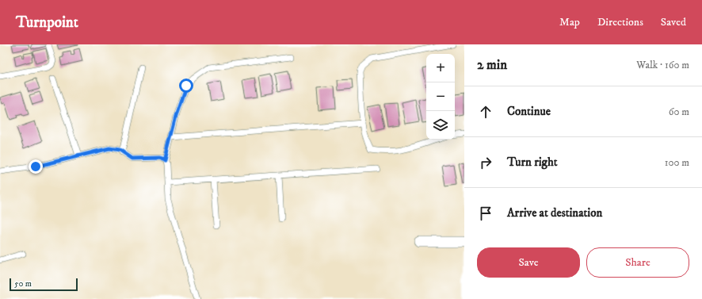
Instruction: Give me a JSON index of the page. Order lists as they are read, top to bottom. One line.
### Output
{"scale_bar":"50 m","page":{"header":"Turnpoint","nav":["Map","Directions","Saved"],"heading":["2 min","Walk · 160 m"],"map_buttons":["+","−"],"list":[["Continue","60 m"],["Turn right","100 m"],"Arrive at destination"],"buttons":["Save","Share"],"scale":"50 m"}}
